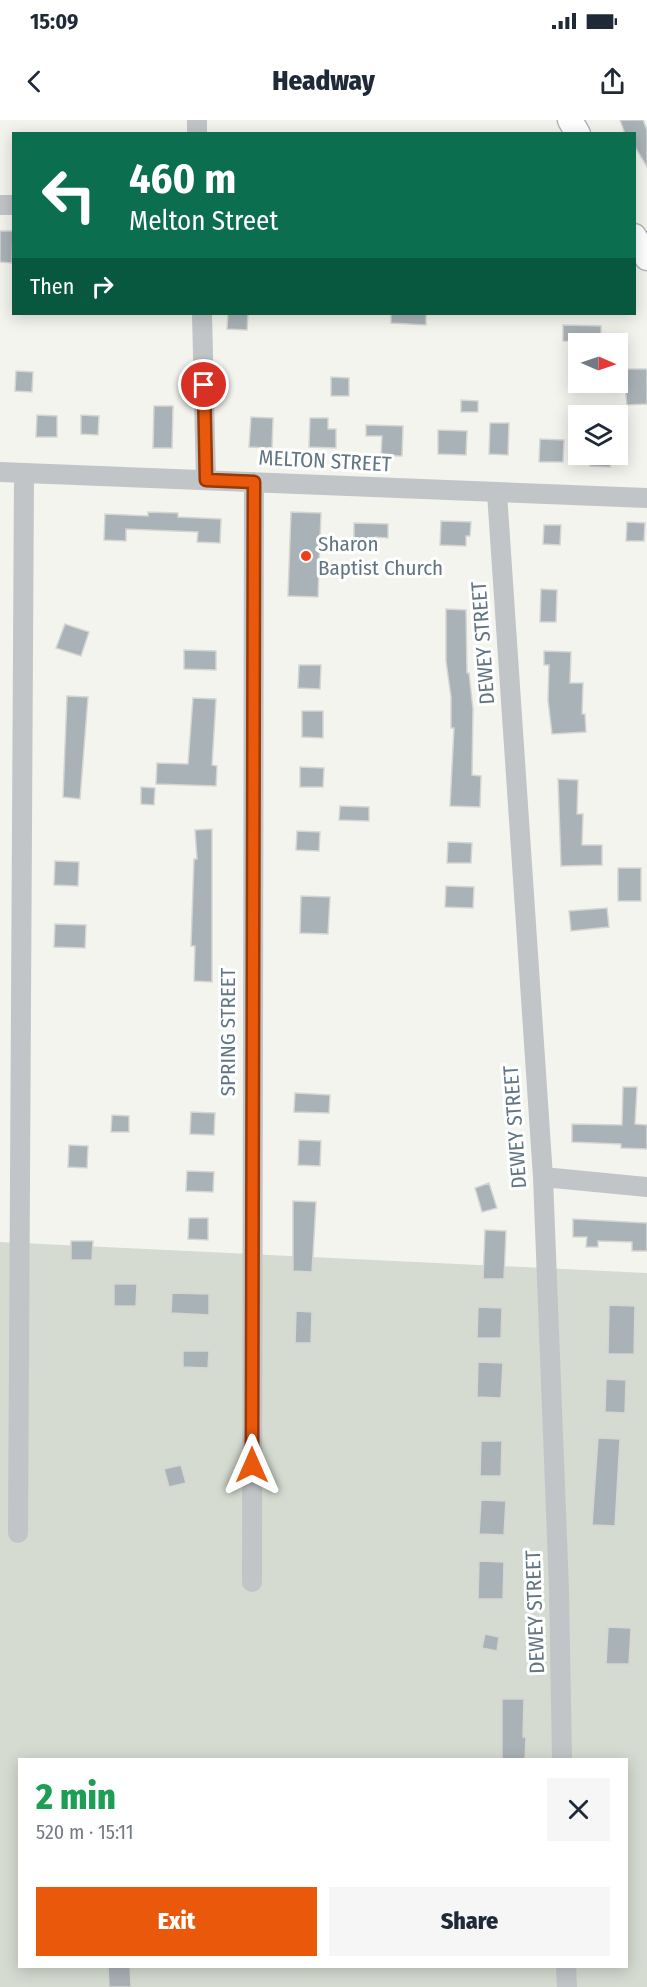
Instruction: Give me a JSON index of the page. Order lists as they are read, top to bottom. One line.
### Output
{"streets":{"street":["MELTON STREET","DEWEY STREET","SPRING STREET"]},"crossings":[["MELTON STREET","DEWEY STREET"],["MELTON STREET","SPRING STREET"]],"places":["Sharon Baptist Church"],"north":"right","page":{"status":"15:09","header":"Headway","turn":["460 m","Melton Street"],"then":"Then","heading":["2 min","520 m · 15:11"],"buttons":["Exit","Share"]}}
